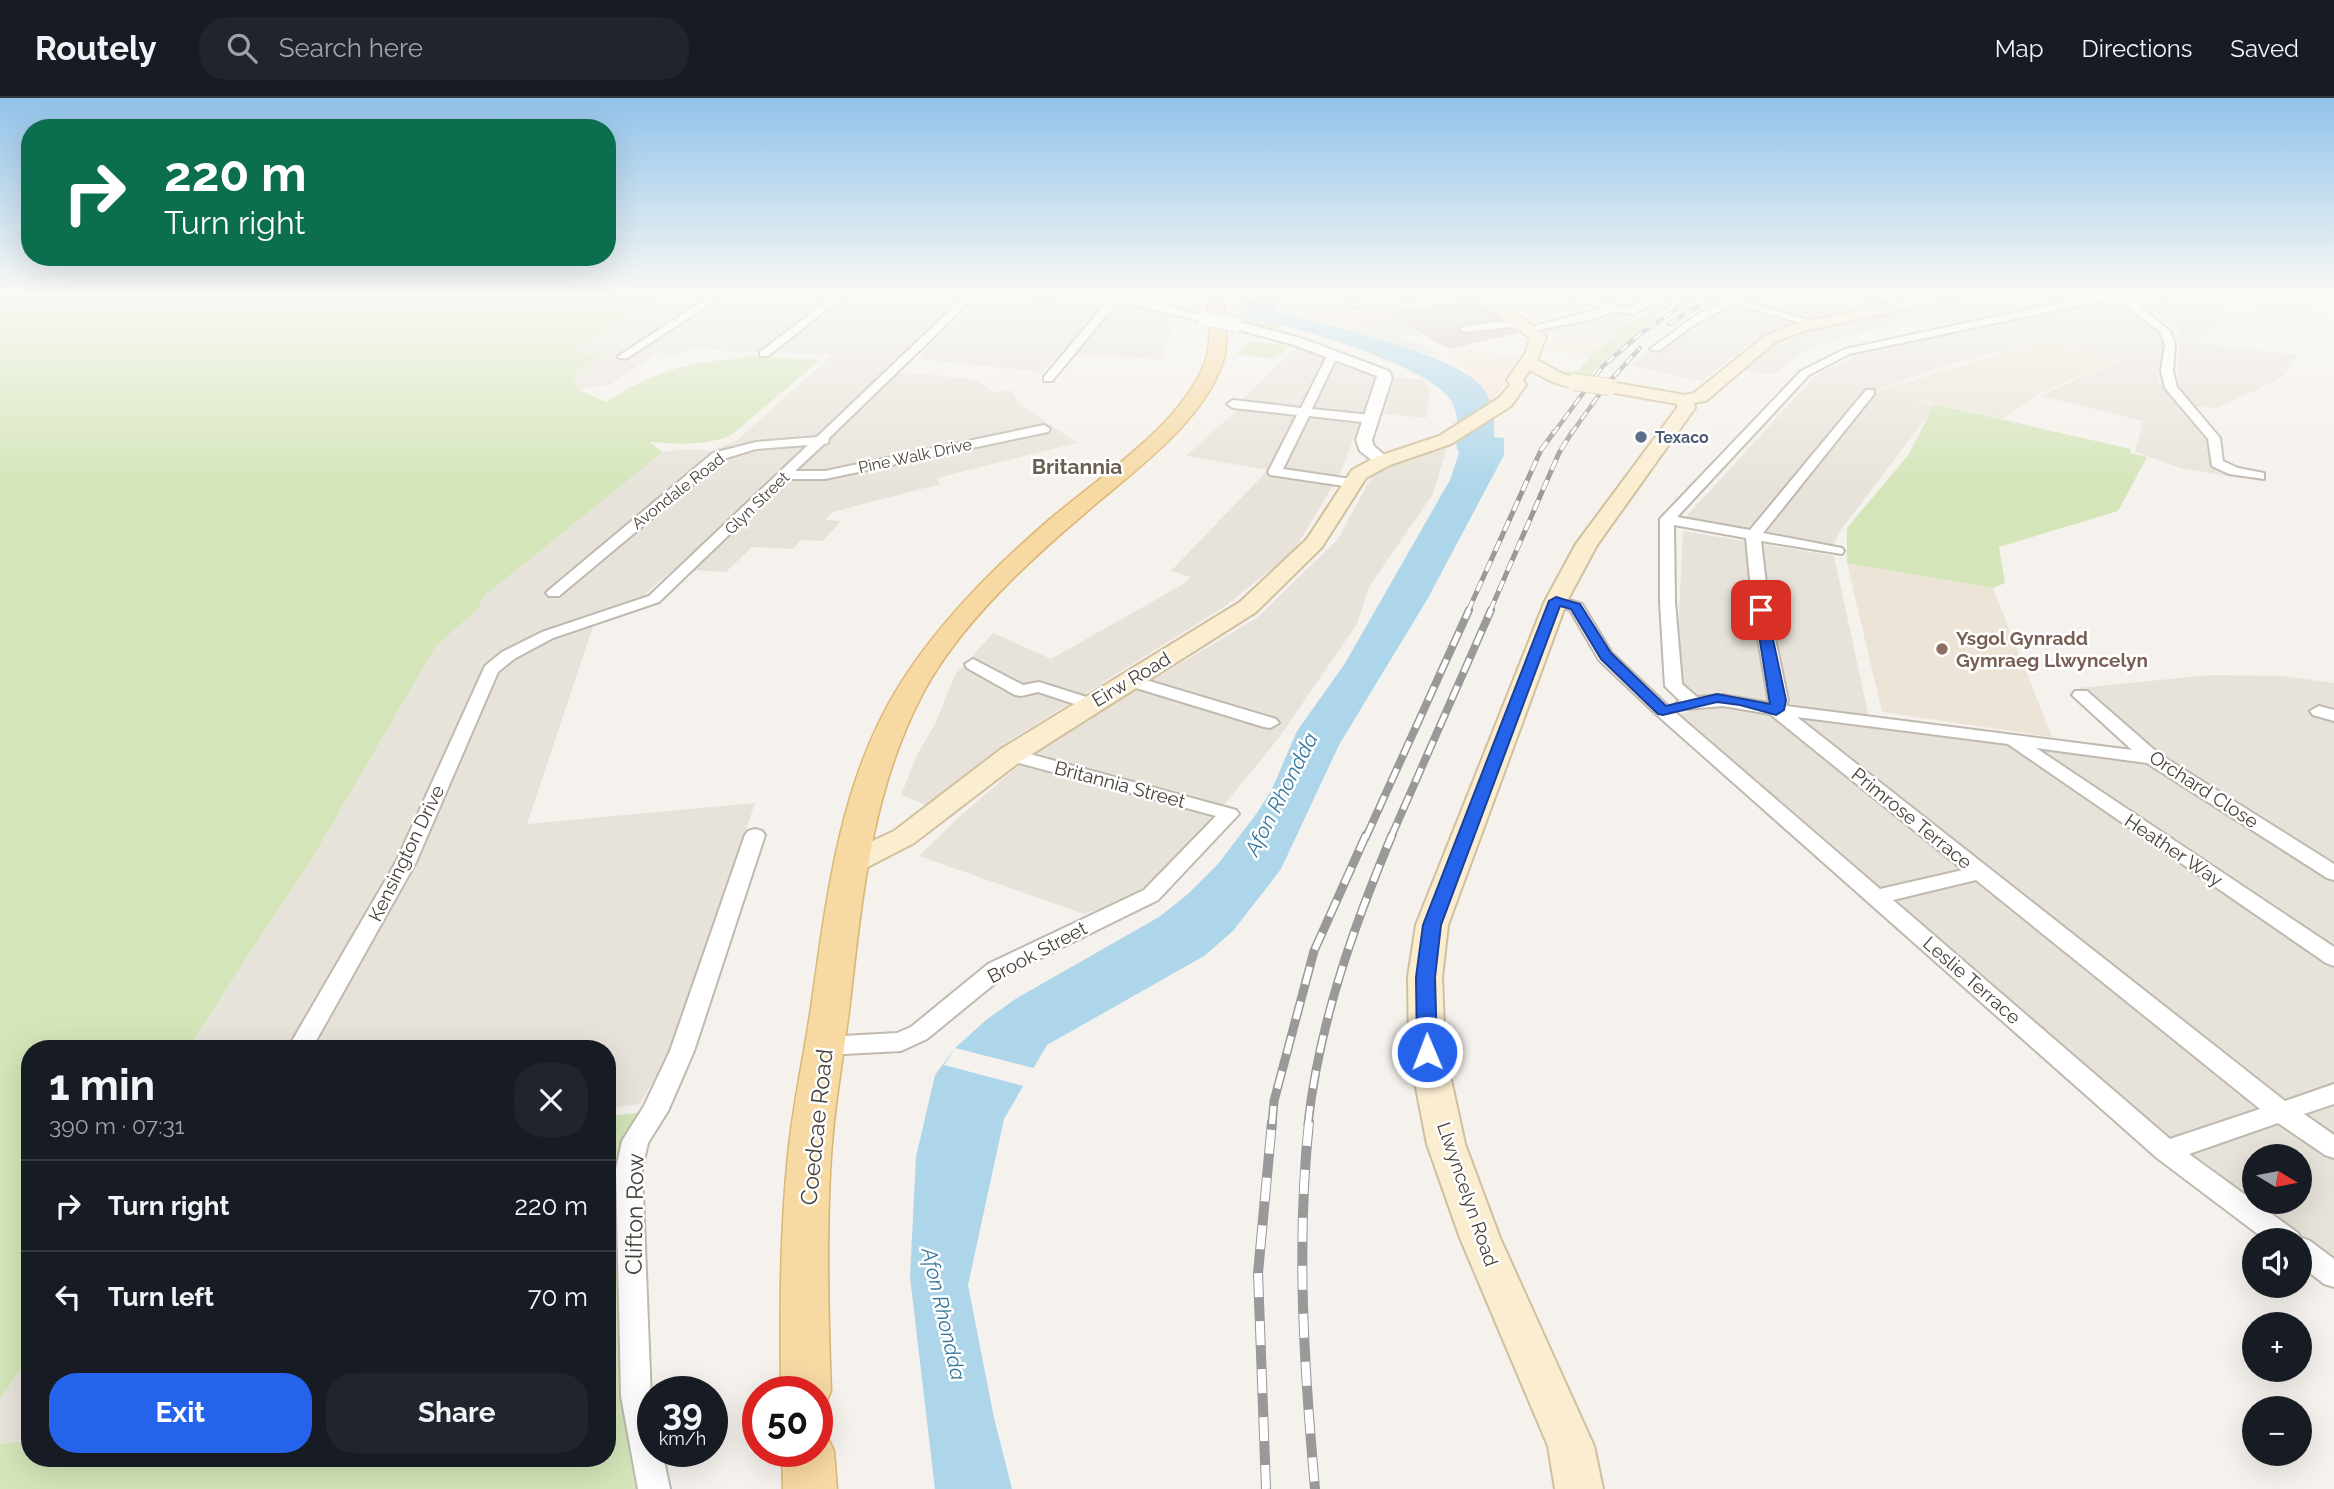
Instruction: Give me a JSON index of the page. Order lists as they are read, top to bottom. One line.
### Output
{"streets":{"main road":["Eirw Road","Coedcae Road","Llwyncelyn Road"],"street":["Pine Walk Drive","Avondale Road","Glyn Street","Britannia Street","Orchard Close","Primrose Terrace","Heather Way","Kensington Drive","Brook Street","Leslie Terrace","Clifton Row"]},"crossings":[["Pine Walk Drive","Glyn Street"],["Avondale Road","Glyn Street"],["Glyn Street","Kensington Drive"],["Eirw Road","Britannia Street"],["Eirw Road","Coedcae Road"],["Britannia Street","Brook Street"],["Brook Street","Coedcae Road"],["Leslie Terrace","Llwyncelyn Road"]],"districts":["Britannia"],"water":["Afon Rhondda"],"places":["Texaco","Ysgol Gynradd Gymraeg Llwyncelyn"],"north":"right","page":{"header":"Routely","search":"Search here","nav":["Map","Directions","Saved"],"turn":["220 m","Turn right"],"heading":["1 min","390 m · 07:31"],"map_buttons":["+","−"],"list":[{"name":"Turn right","value":"220 m"},{"name":"Turn left","value":"70 m"}],"buttons":["Exit","Share"],"speed":"39 km/h","limit":"50"}}
